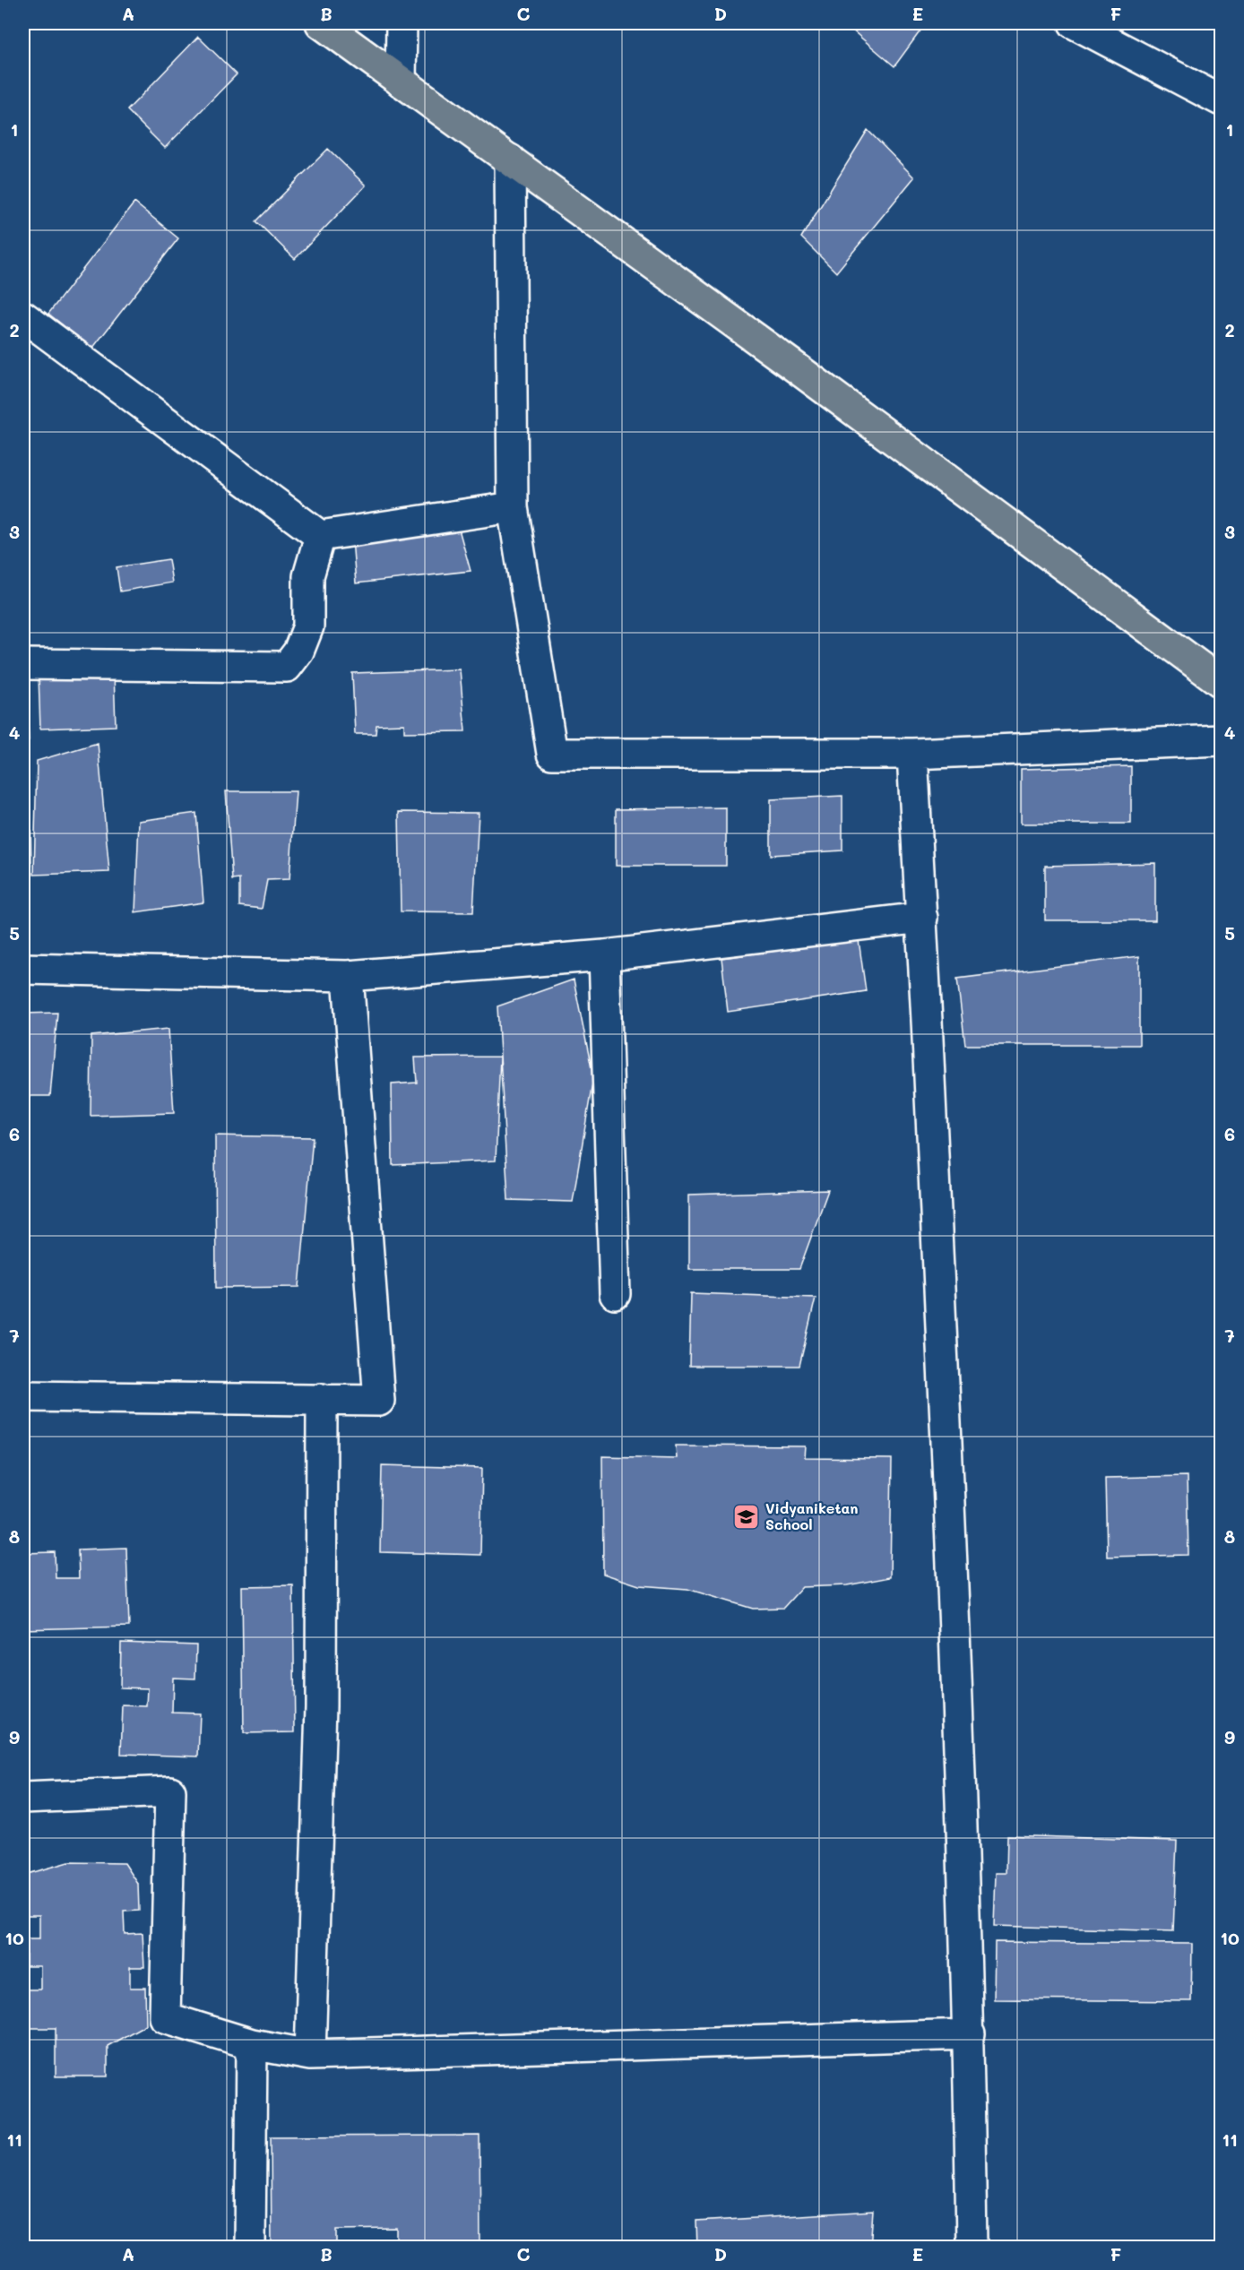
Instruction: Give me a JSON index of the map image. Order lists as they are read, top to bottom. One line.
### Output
{"places":{"school or university":["Vidyaniketan School"]},"grid":{"columns":["A","B","C","D","E","F"],"rows":["1","2","3","4","5","6","7","8","9","10","11"]}}
